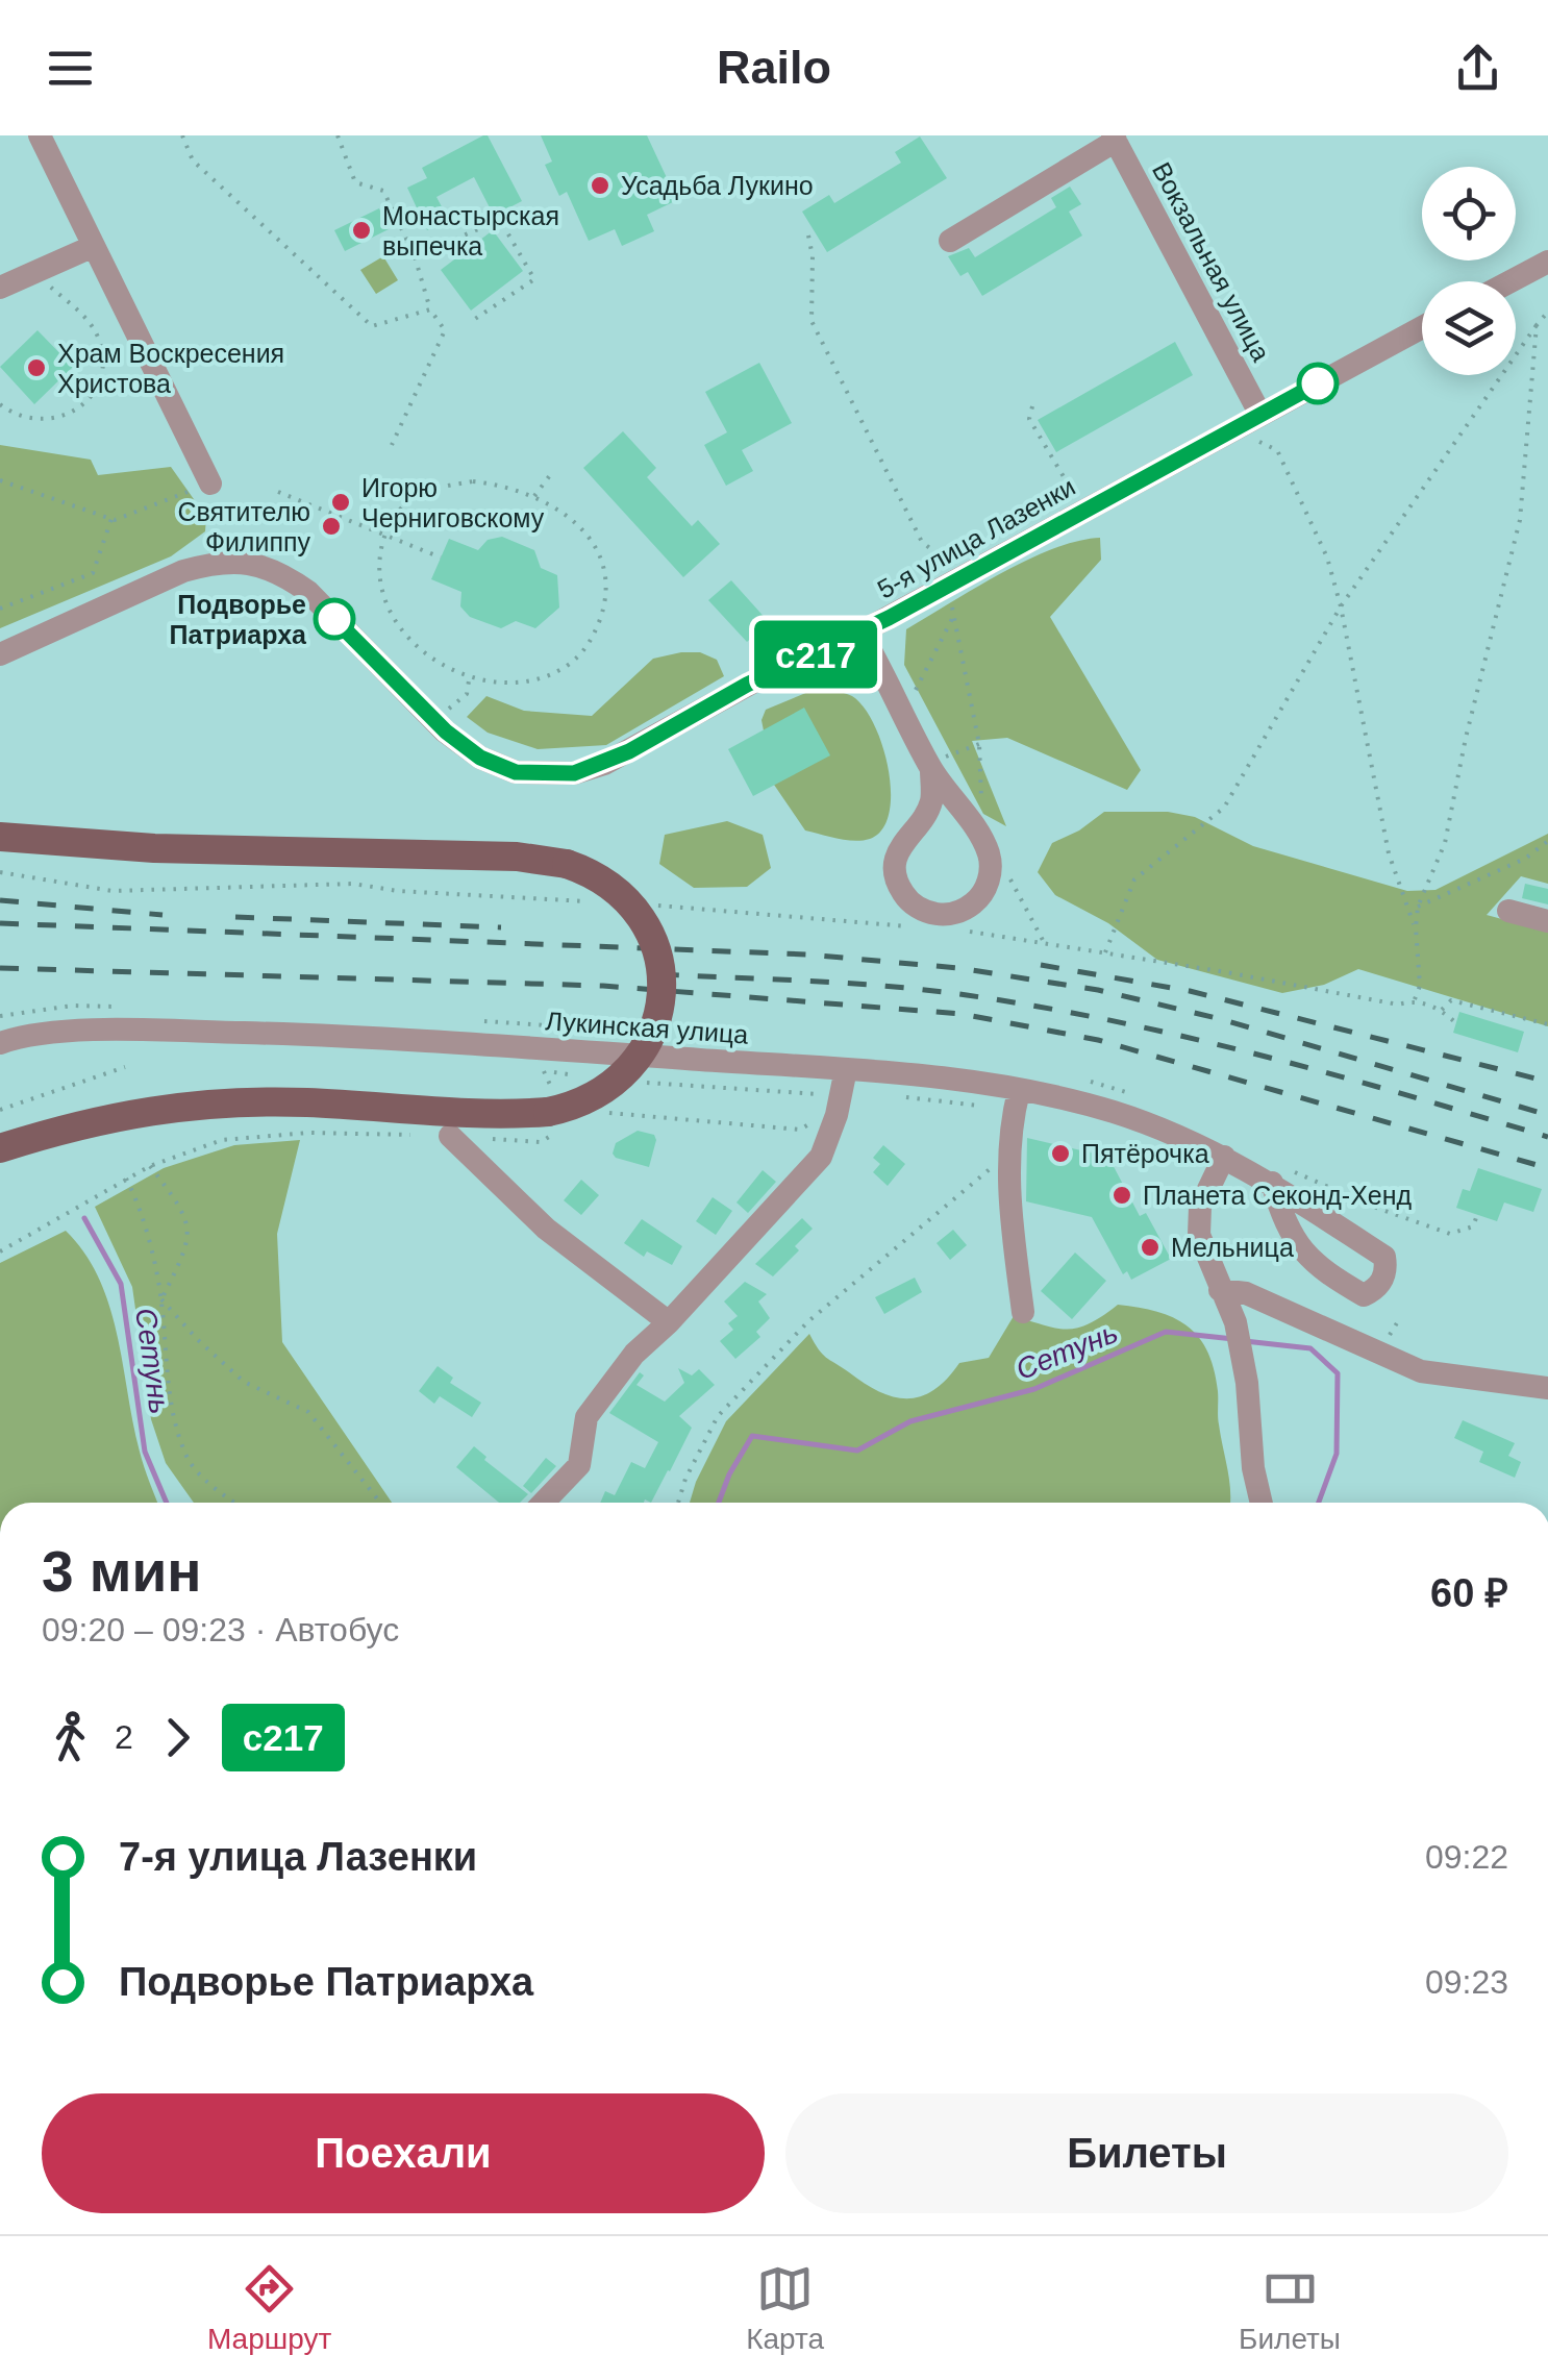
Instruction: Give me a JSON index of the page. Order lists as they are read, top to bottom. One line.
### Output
{"streets":{"street":["Вокзальная улица","5-я улица Лазенки","Лукинская улица"]},"crossings":[["Вокзальная улица","5-я улица Лазенки"]],"water":["Сетунь"],"places":["Усадьба Лукино","Монастырская выпечка","Храм Воскресения Христова","Игорю Черниговскому","Святителю Филиппу","Подворье Патриарха","Пятёрочка","Планета Секонд-Хенд","Мельница"],"lines":["bus line с217"],"page":{"header":"Railo","on_map":"с217","heading":["3 мин","09:20 – 09:23 · Автобус","60 ₽"],"legs":["2","с217"],"list":[{"name":"7-я улица Лазенки","value":"09:22"},{"name":"Подворье Патриарха","value":"09:23"}],"buttons":["Поехали","Билеты"],"tabs":["Маршрут","Карта","Билеты"]}}
